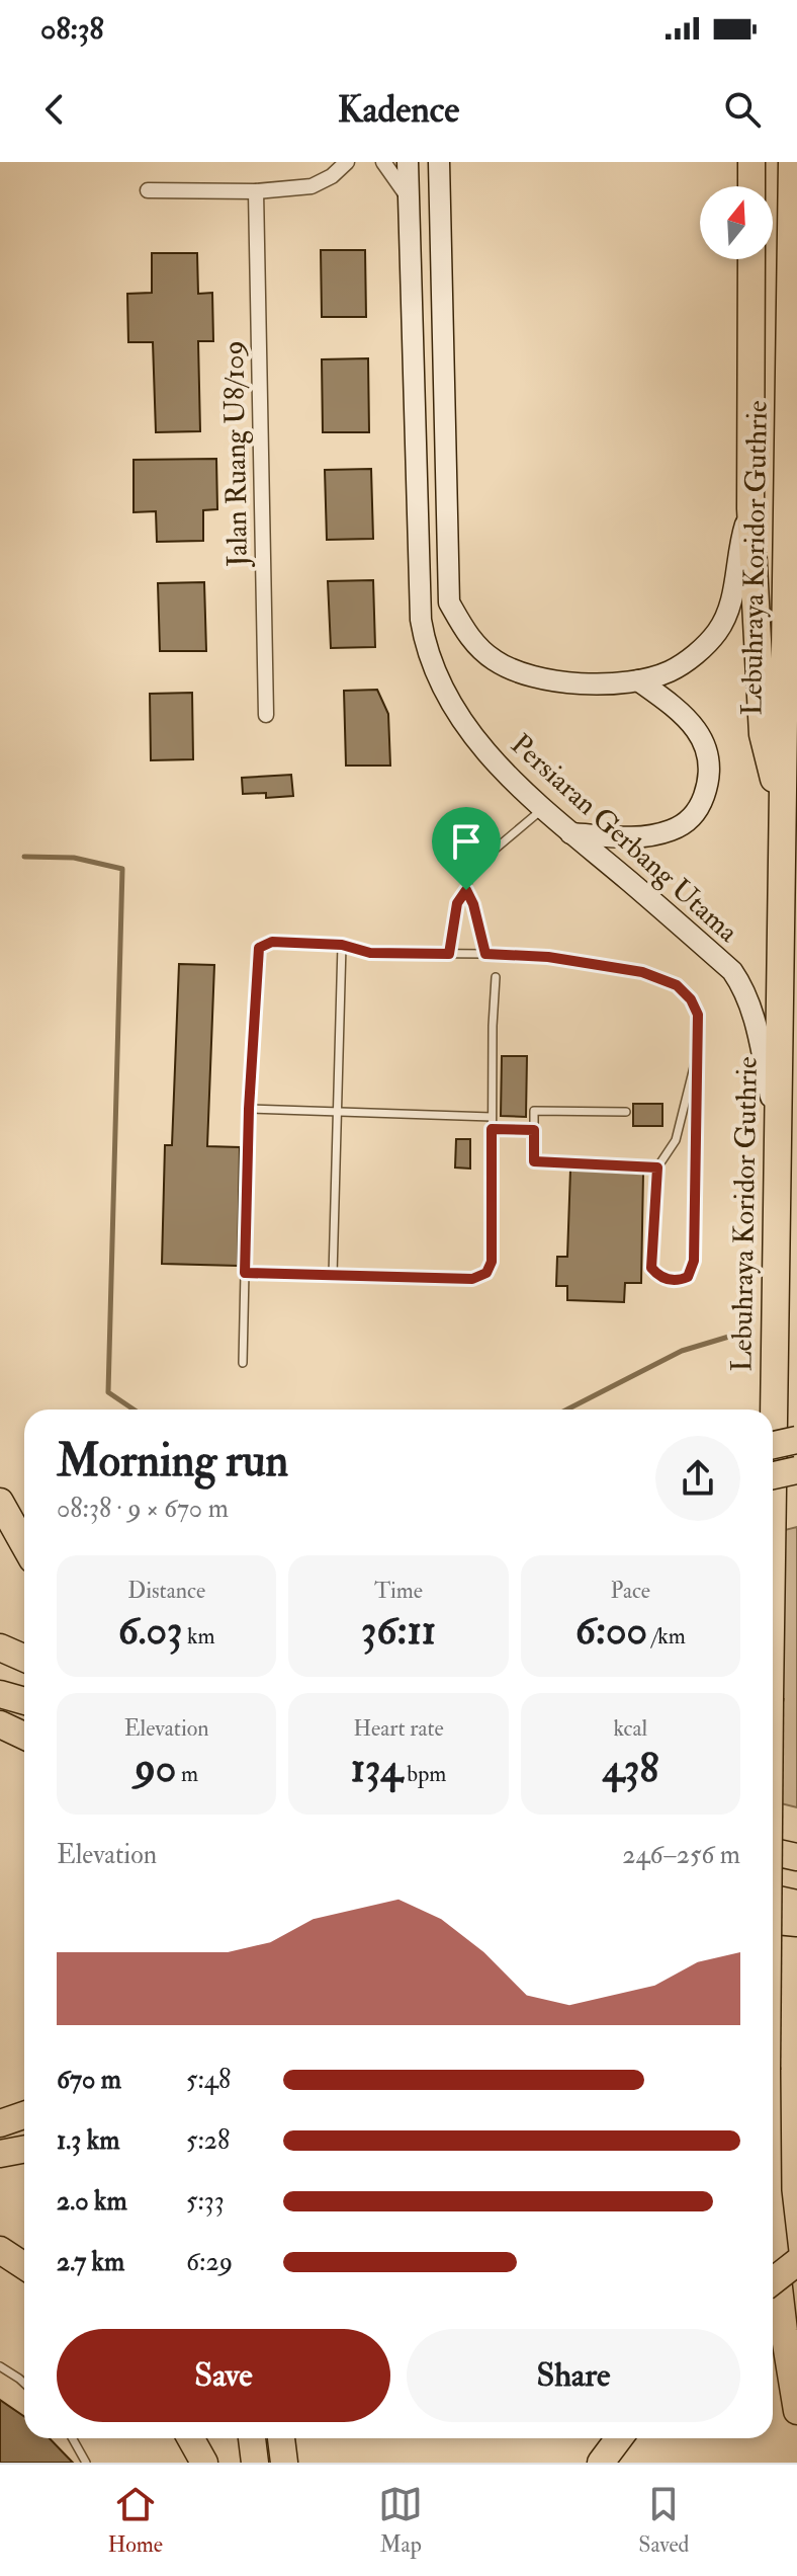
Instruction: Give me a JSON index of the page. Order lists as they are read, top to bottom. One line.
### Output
{"streets":{"highway":["Lebuhraya Koridor Guthrie"],"main road":["Persiaran Gerbang Utama"],"street":["Jalan Ruang U8/109"]},"crossings":[["Lebuhraya Koridor Guthrie","Persiaran Gerbang Utama"]],"north":"top","page":{"status":"08:38","header":"Kadence","heading":["Morning run","08:38 · 9 × 670 m"],"stats":[["Distance","6.03 km"],["Time","36:11"],["Pace","6:00 /km"],["Elevation","90 m"],["Heart rate","134 bpm"],["kcal","438"]],"chart":["Elevation","246–256 m"],"list":[{"name":"670 m","note":"5:48"},{"name":"1.3 km","note":"5:28"},{"name":"2.0 km","note":"5:33"},{"name":"2.7 km","note":"6:29"}],"buttons":["Save","Share"],"tabs":["Home","Map","Saved"]}}
